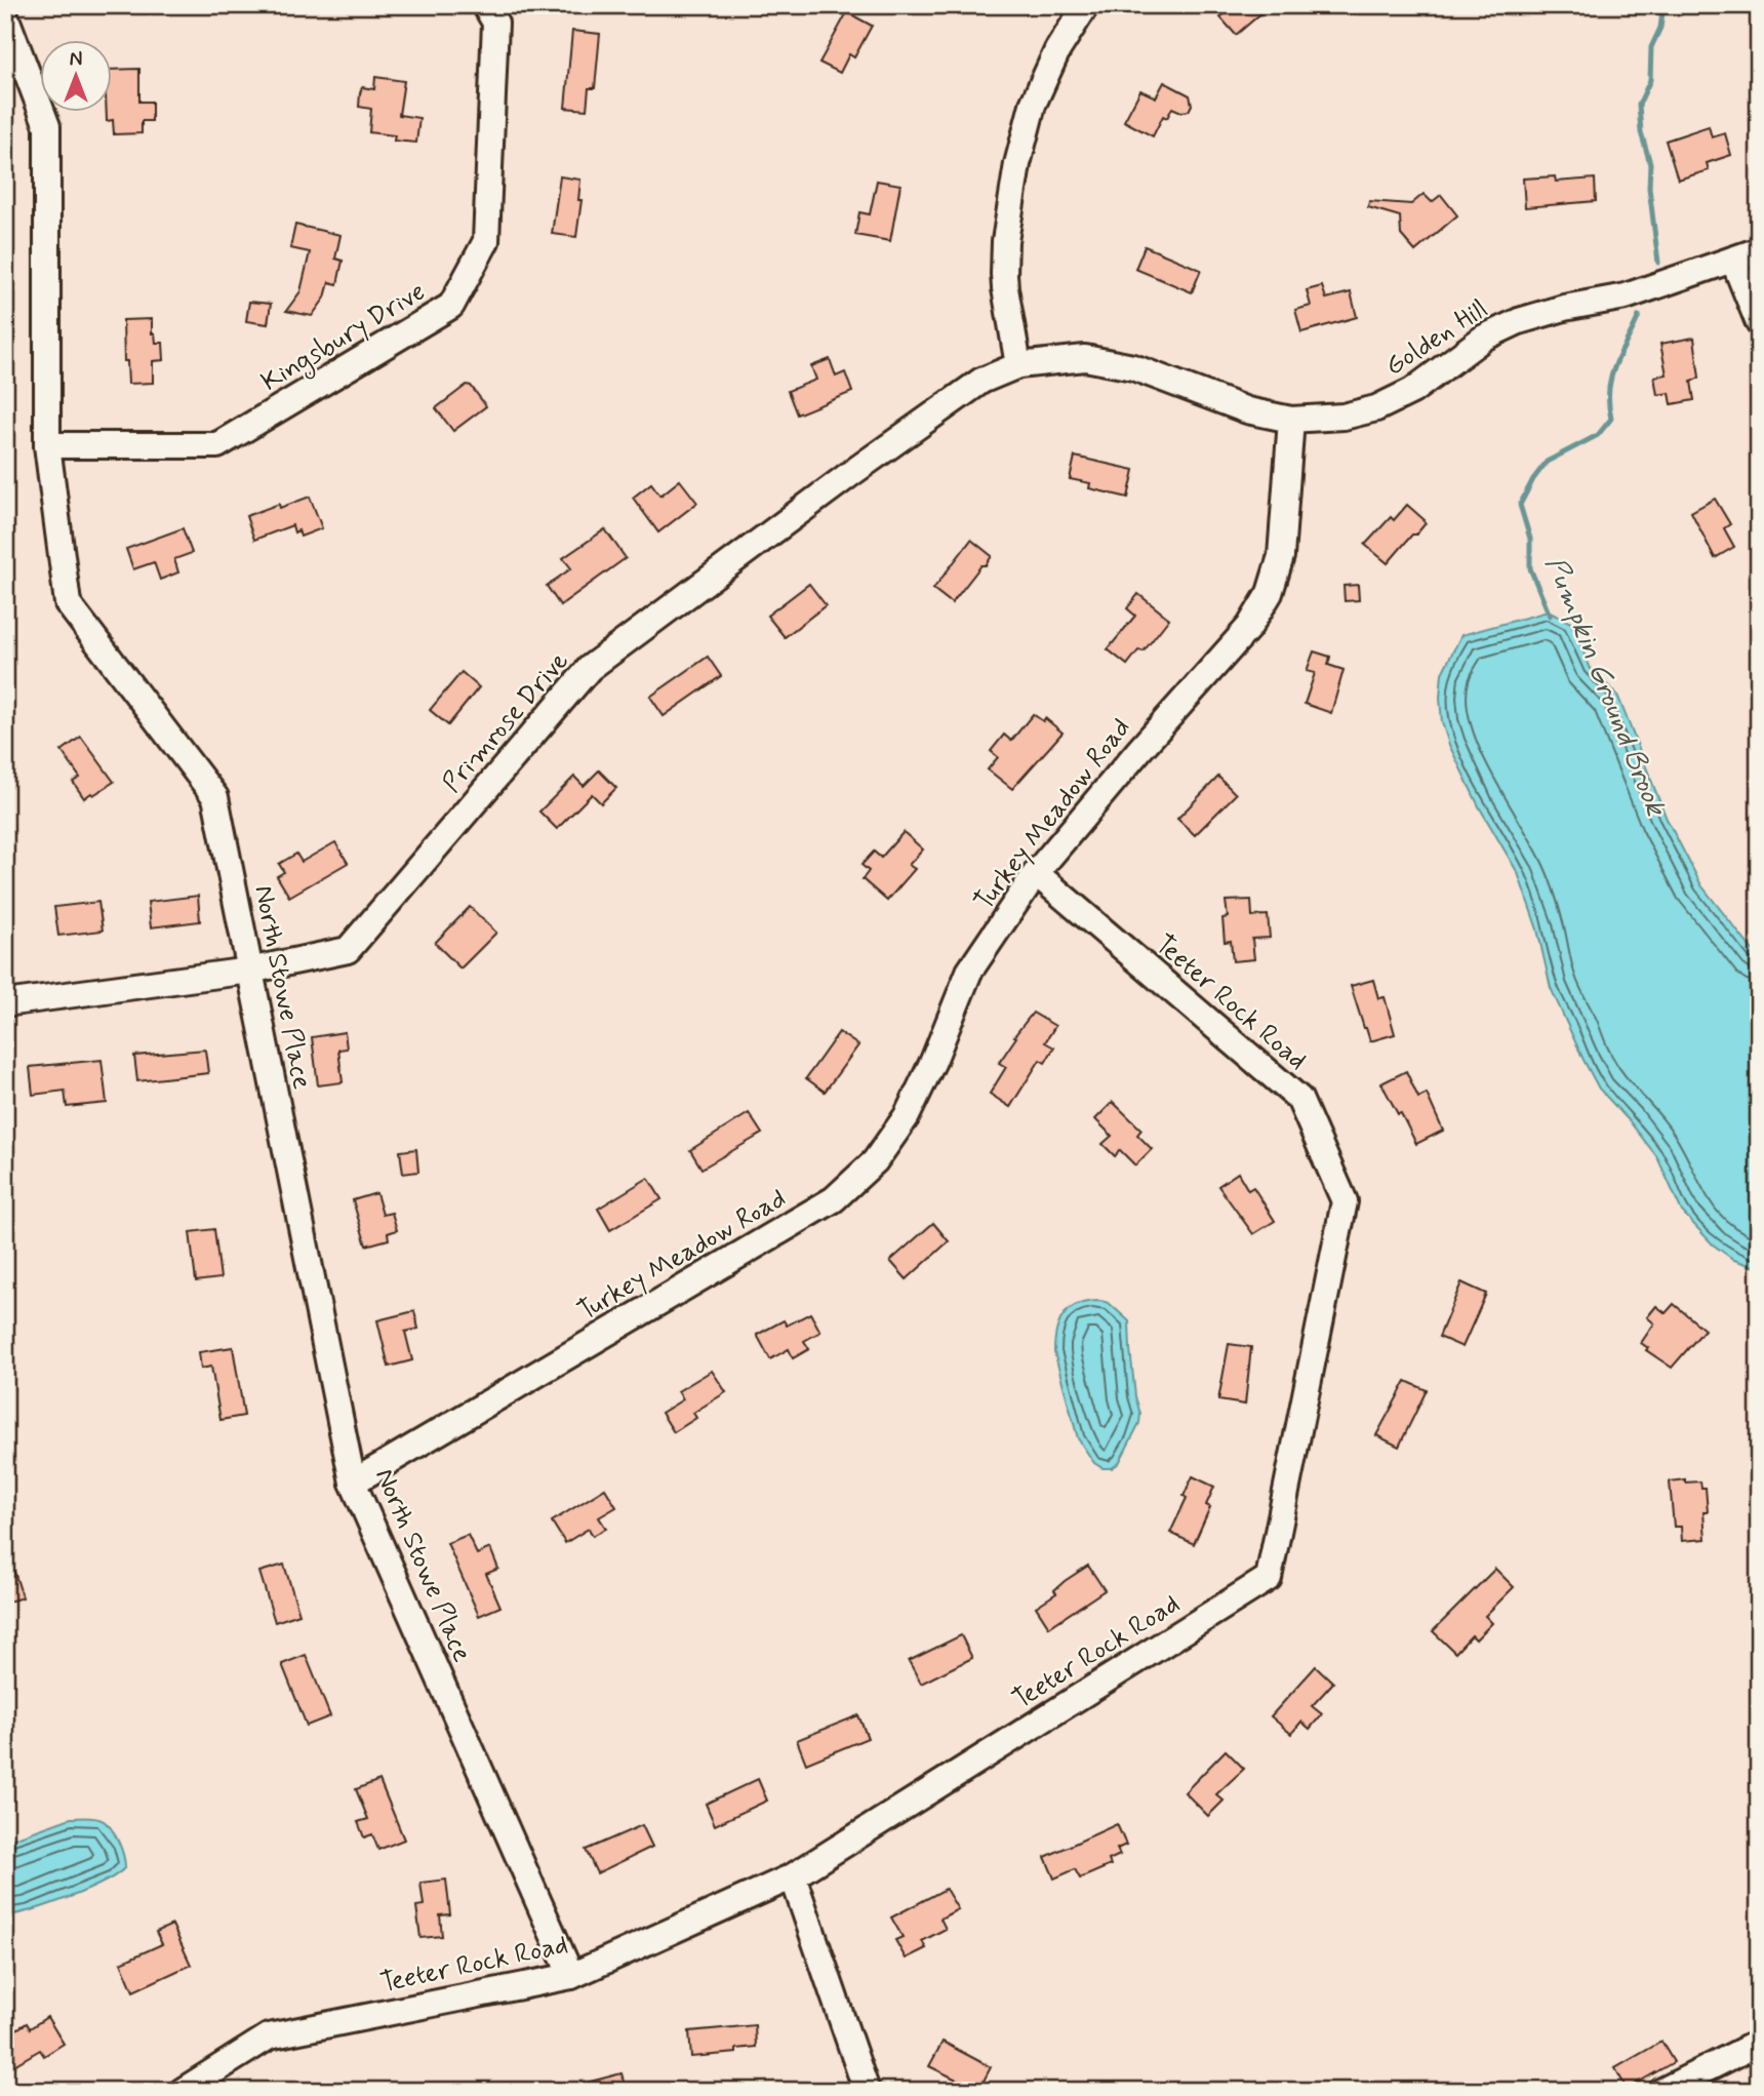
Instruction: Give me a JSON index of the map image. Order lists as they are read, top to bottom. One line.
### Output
{"streets":{"street":["Kingsbury Drive","Golden Hill","Primrose Drive","Turkey Meadow Road","North Stowe Place","Teeter Rock Road"]},"crossings":[["Kingsbury Drive","North Stowe Place"],["Golden Hill","Primrose Drive"],["Golden Hill","Turkey Meadow Road"],["Primrose Drive","North Stowe Place"],["Turkey Meadow Road","North Stowe Place"],["Turkey Meadow Road","Teeter Rock Road"],["North Stowe Place","Teeter Rock Road"]],"water":["Pumpkin Ground Brook"],"north":"top"}
